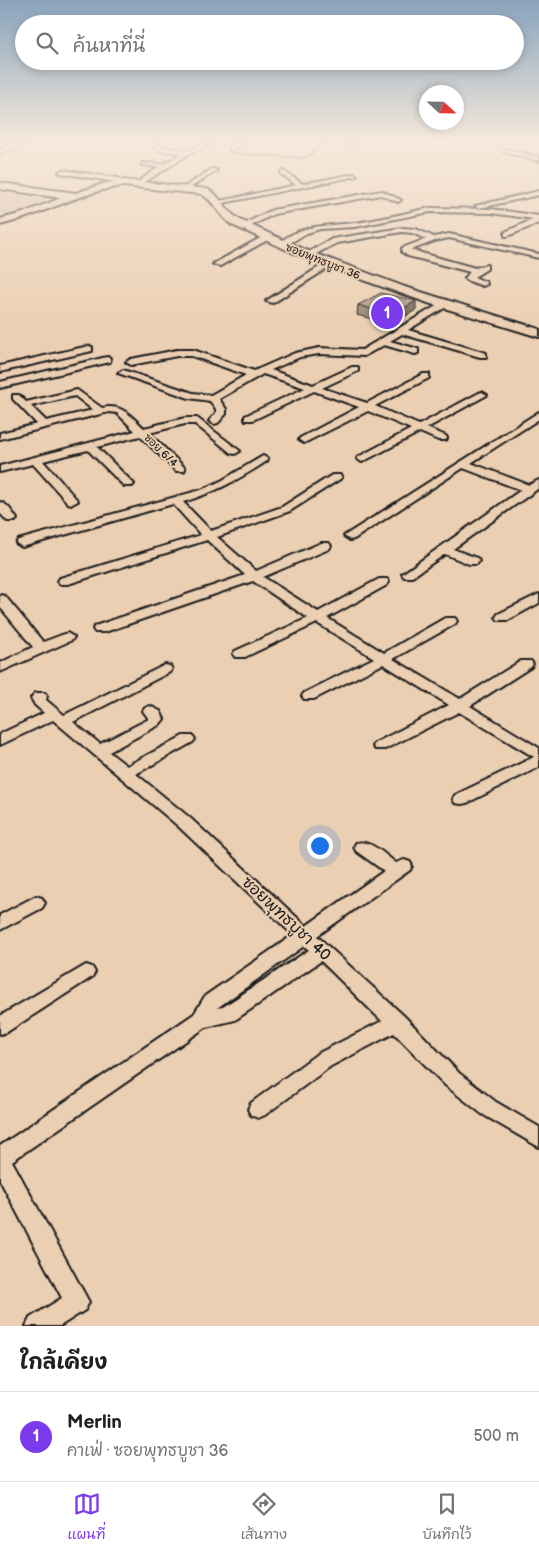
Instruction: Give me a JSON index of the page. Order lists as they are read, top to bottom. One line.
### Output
{"streets":{"street":["ซอยพุทธบูชา 36","ซอย 6/4","ซอยพุทธบูชา 40"]},"north":"right","page":{"search":"ค้นหาที่นี่","pins":"1","heading":"ใกล้เคียง","list":[{"mark":"1","name":"Merlin","note":"คาเฟ่ · ซอยพุทธบูชา 36","value":"500 m"}],"nav":["แผนที่","เส้นทาง","บันทึกไว้"]}}
